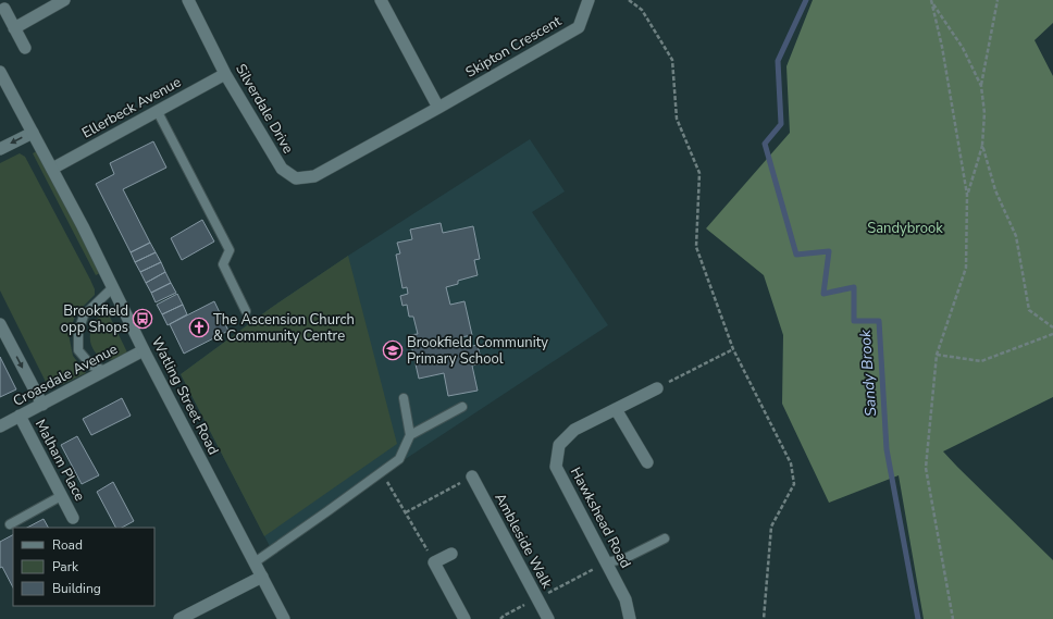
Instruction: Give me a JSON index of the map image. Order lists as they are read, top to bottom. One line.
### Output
{"streets":{"street":["Skipton Crescent","Ellerbeck Avenue","Silverdale Drive","Croasdale Avenue","Watling Street Road","Malham Place","Hawkshead Road","Ambleside Walk"]},"crossings":[["Skipton Crescent","Silverdale Drive"],["Ellerbeck Avenue","Silverdale Drive"],["Ellerbeck Avenue","Watling Street Road"],["Croasdale Avenue","Watling Street Road"],["Croasdale Avenue","Malham Place"]],"water":["Sandy Brook"],"parks":["Sandybrook"],"places":{"bus stop":["Brookfield opp Shops"],"church":["The Ascension Church & Community Centre"],"school or university":["Brookfield Community Primary School"]},"legend":["Road","Park","Building"]}
